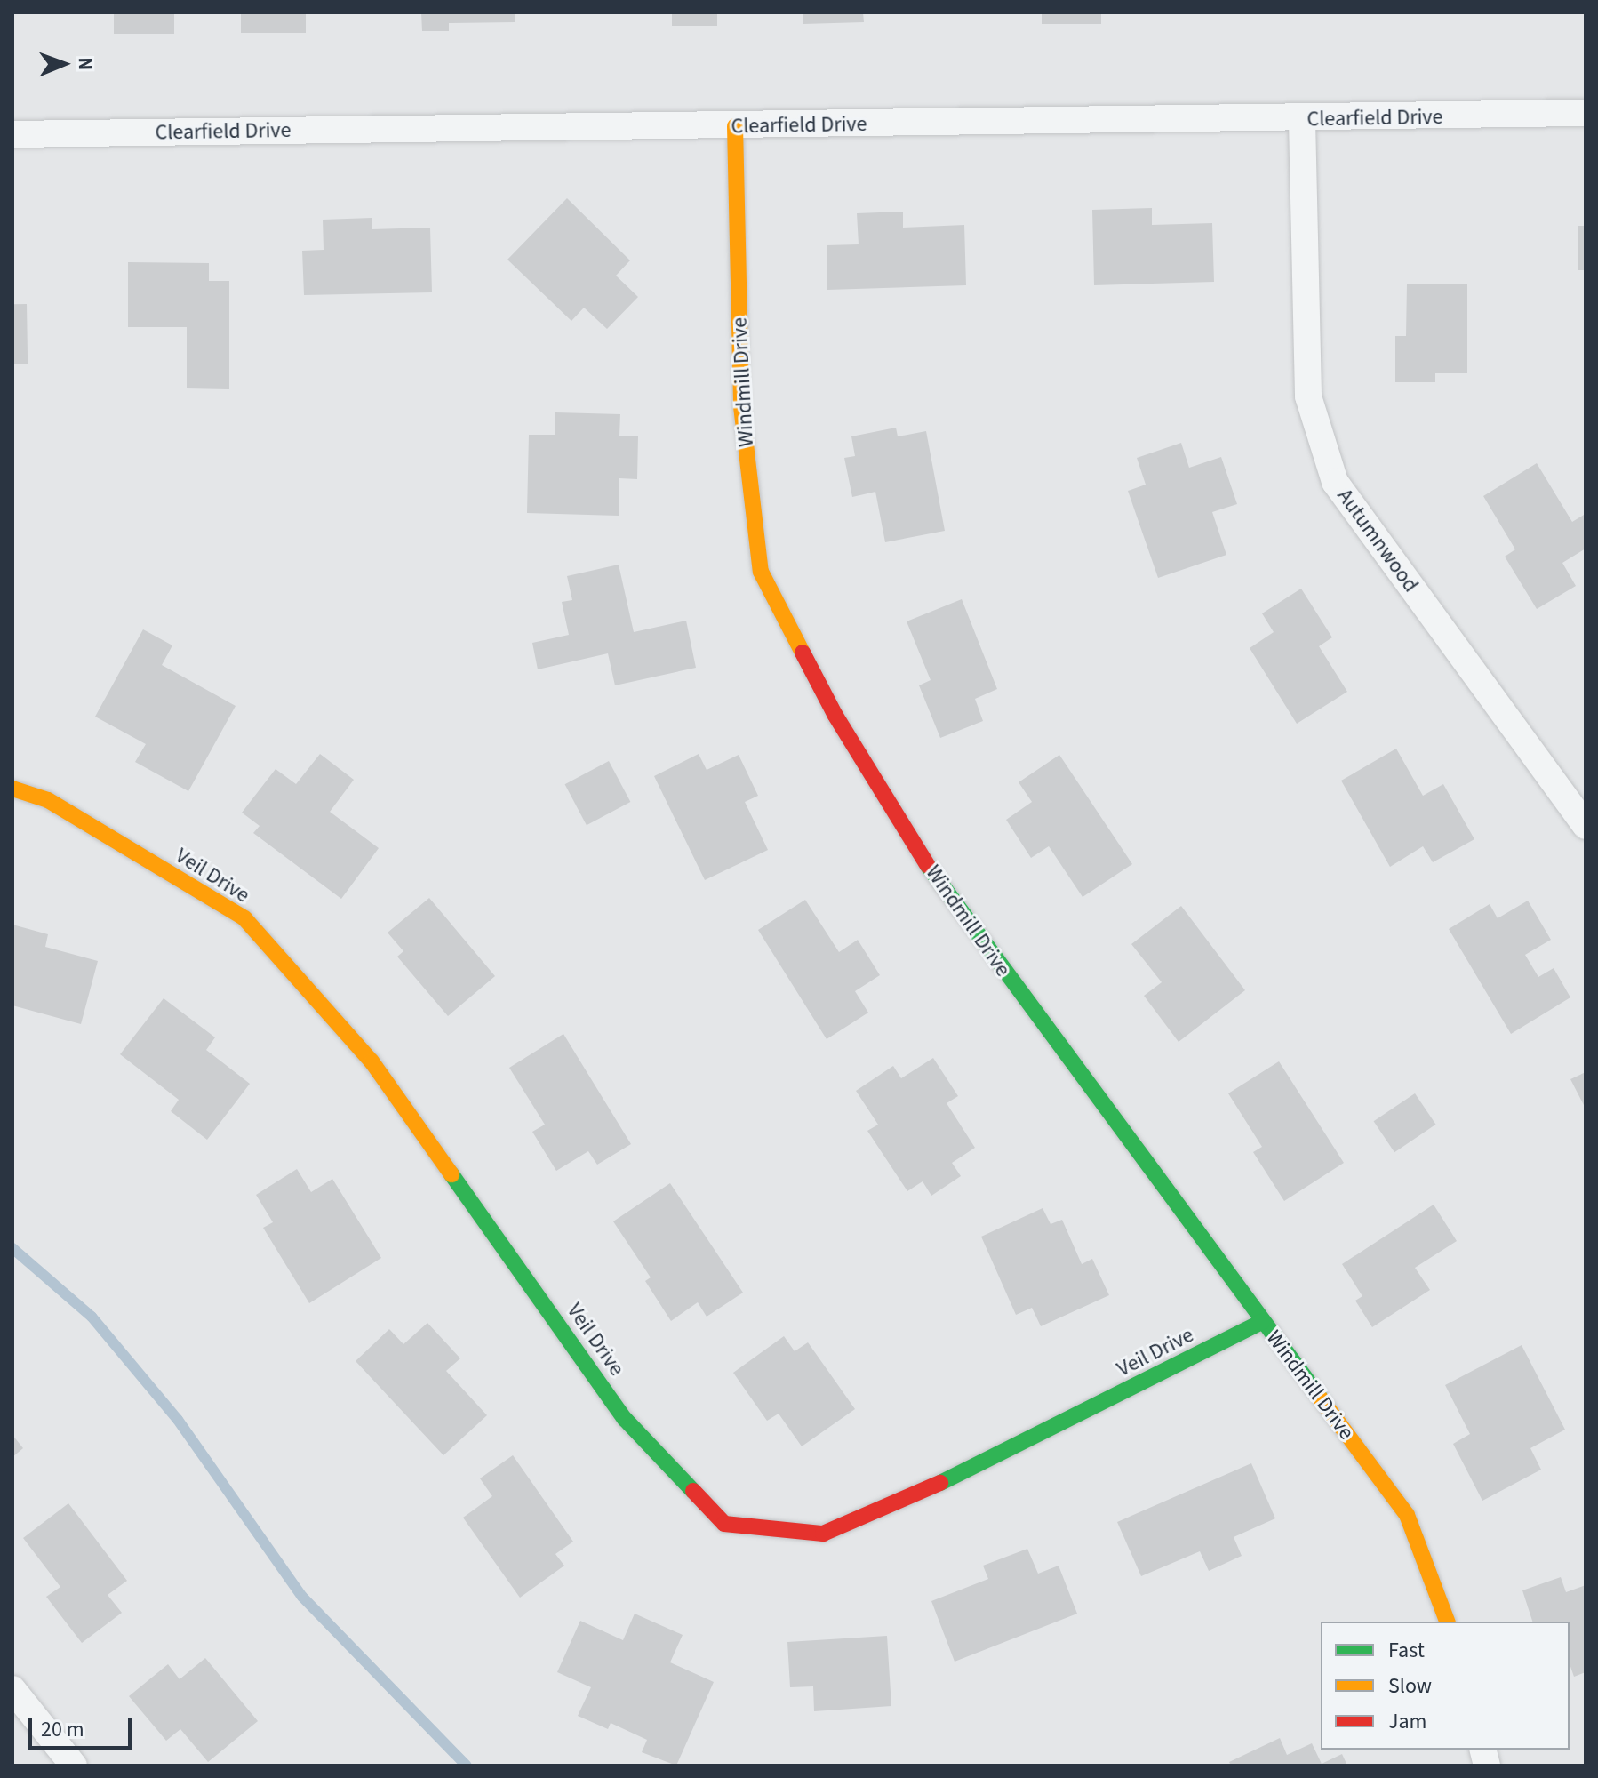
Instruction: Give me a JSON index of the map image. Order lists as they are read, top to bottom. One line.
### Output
{"streets":{"street":["Clearfield Drive","Windmill Drive","Autumnwood","Veil Drive"]},"crossings":[["Clearfield Drive","Windmill Drive"],["Clearfield Drive","Autumnwood"],["Windmill Drive","Veil Drive"]],"legend":["Fast","Slow","Jam"],"scale_bar":"20 m","north":"right"}
